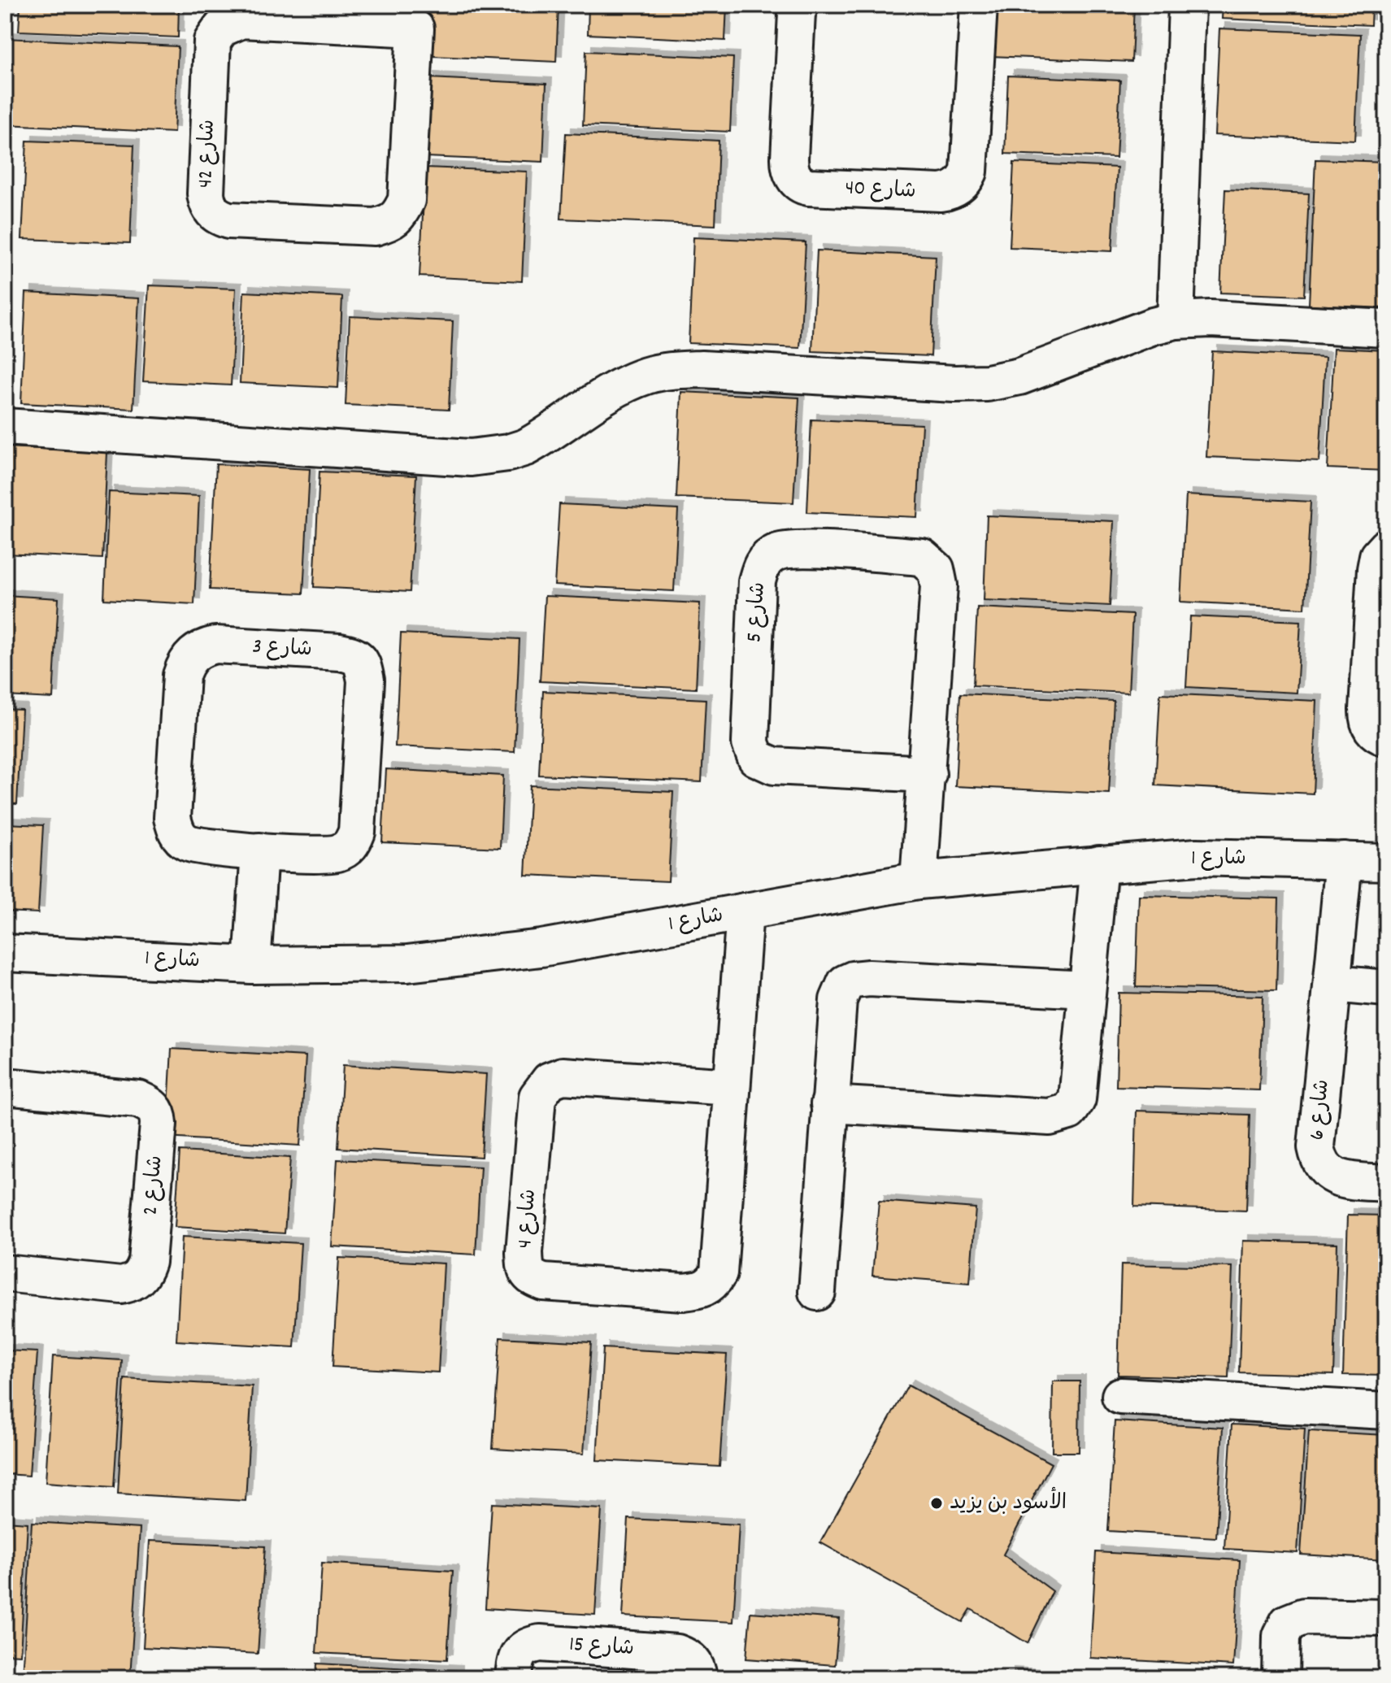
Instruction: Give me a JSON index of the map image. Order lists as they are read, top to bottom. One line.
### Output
{"streets":{"street":["شارع 42","شارع 40","شارع 5","شارع 3","شارع 1","شارع 6","شارع 2","شارع 4","شارع 15"]},"crossings":[["شارع 5","شارع 1"],["شارع 1","شارع 6"],["شارع 1","شارع 4"]],"places":["الأسود بن يزيد"]}
